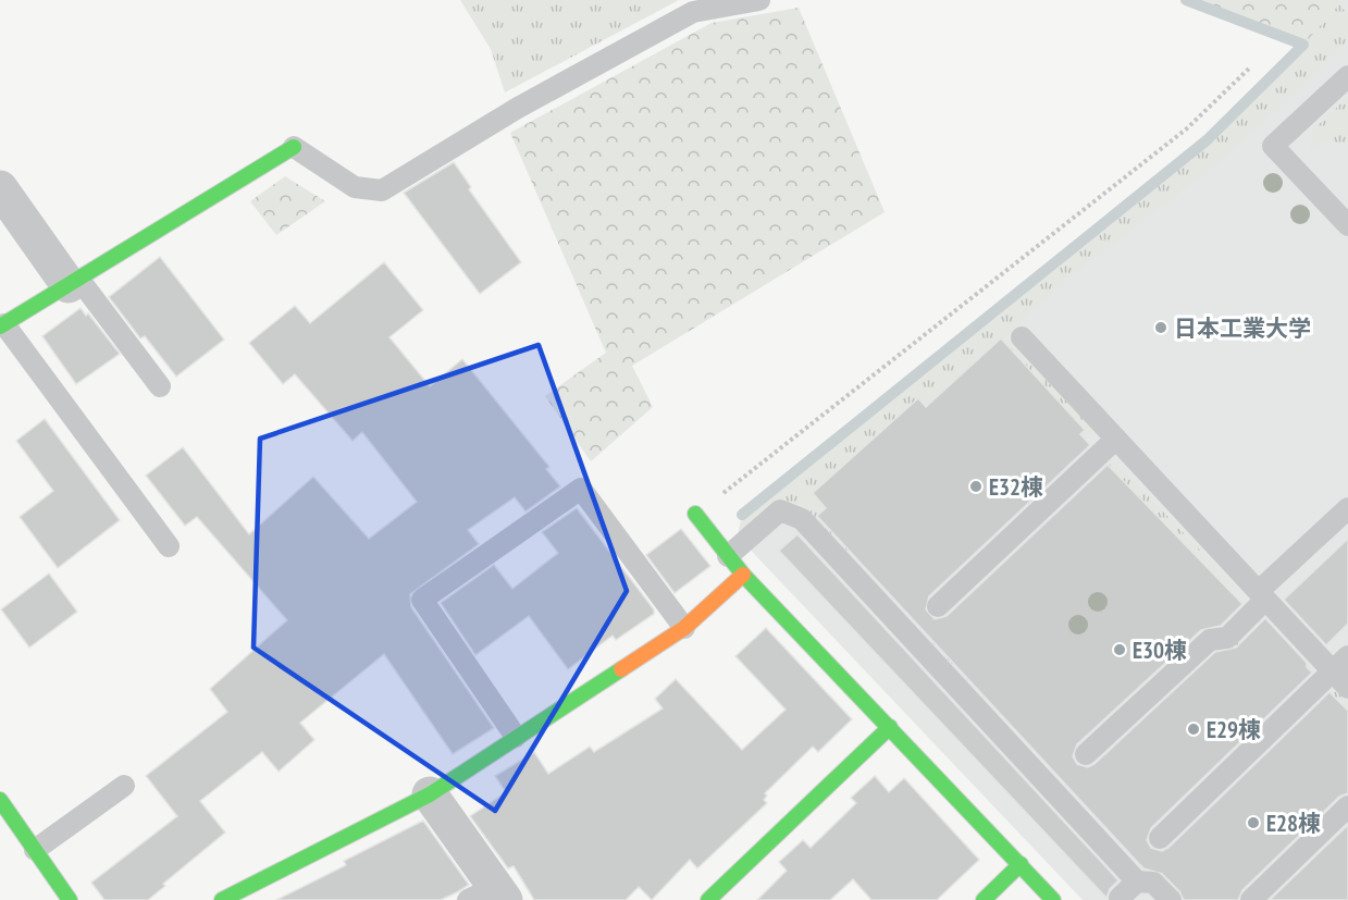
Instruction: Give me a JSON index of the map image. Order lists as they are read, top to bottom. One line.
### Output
{"places":["日本工業大学","E32棟","E30棟","E29棟","E28棟"]}
